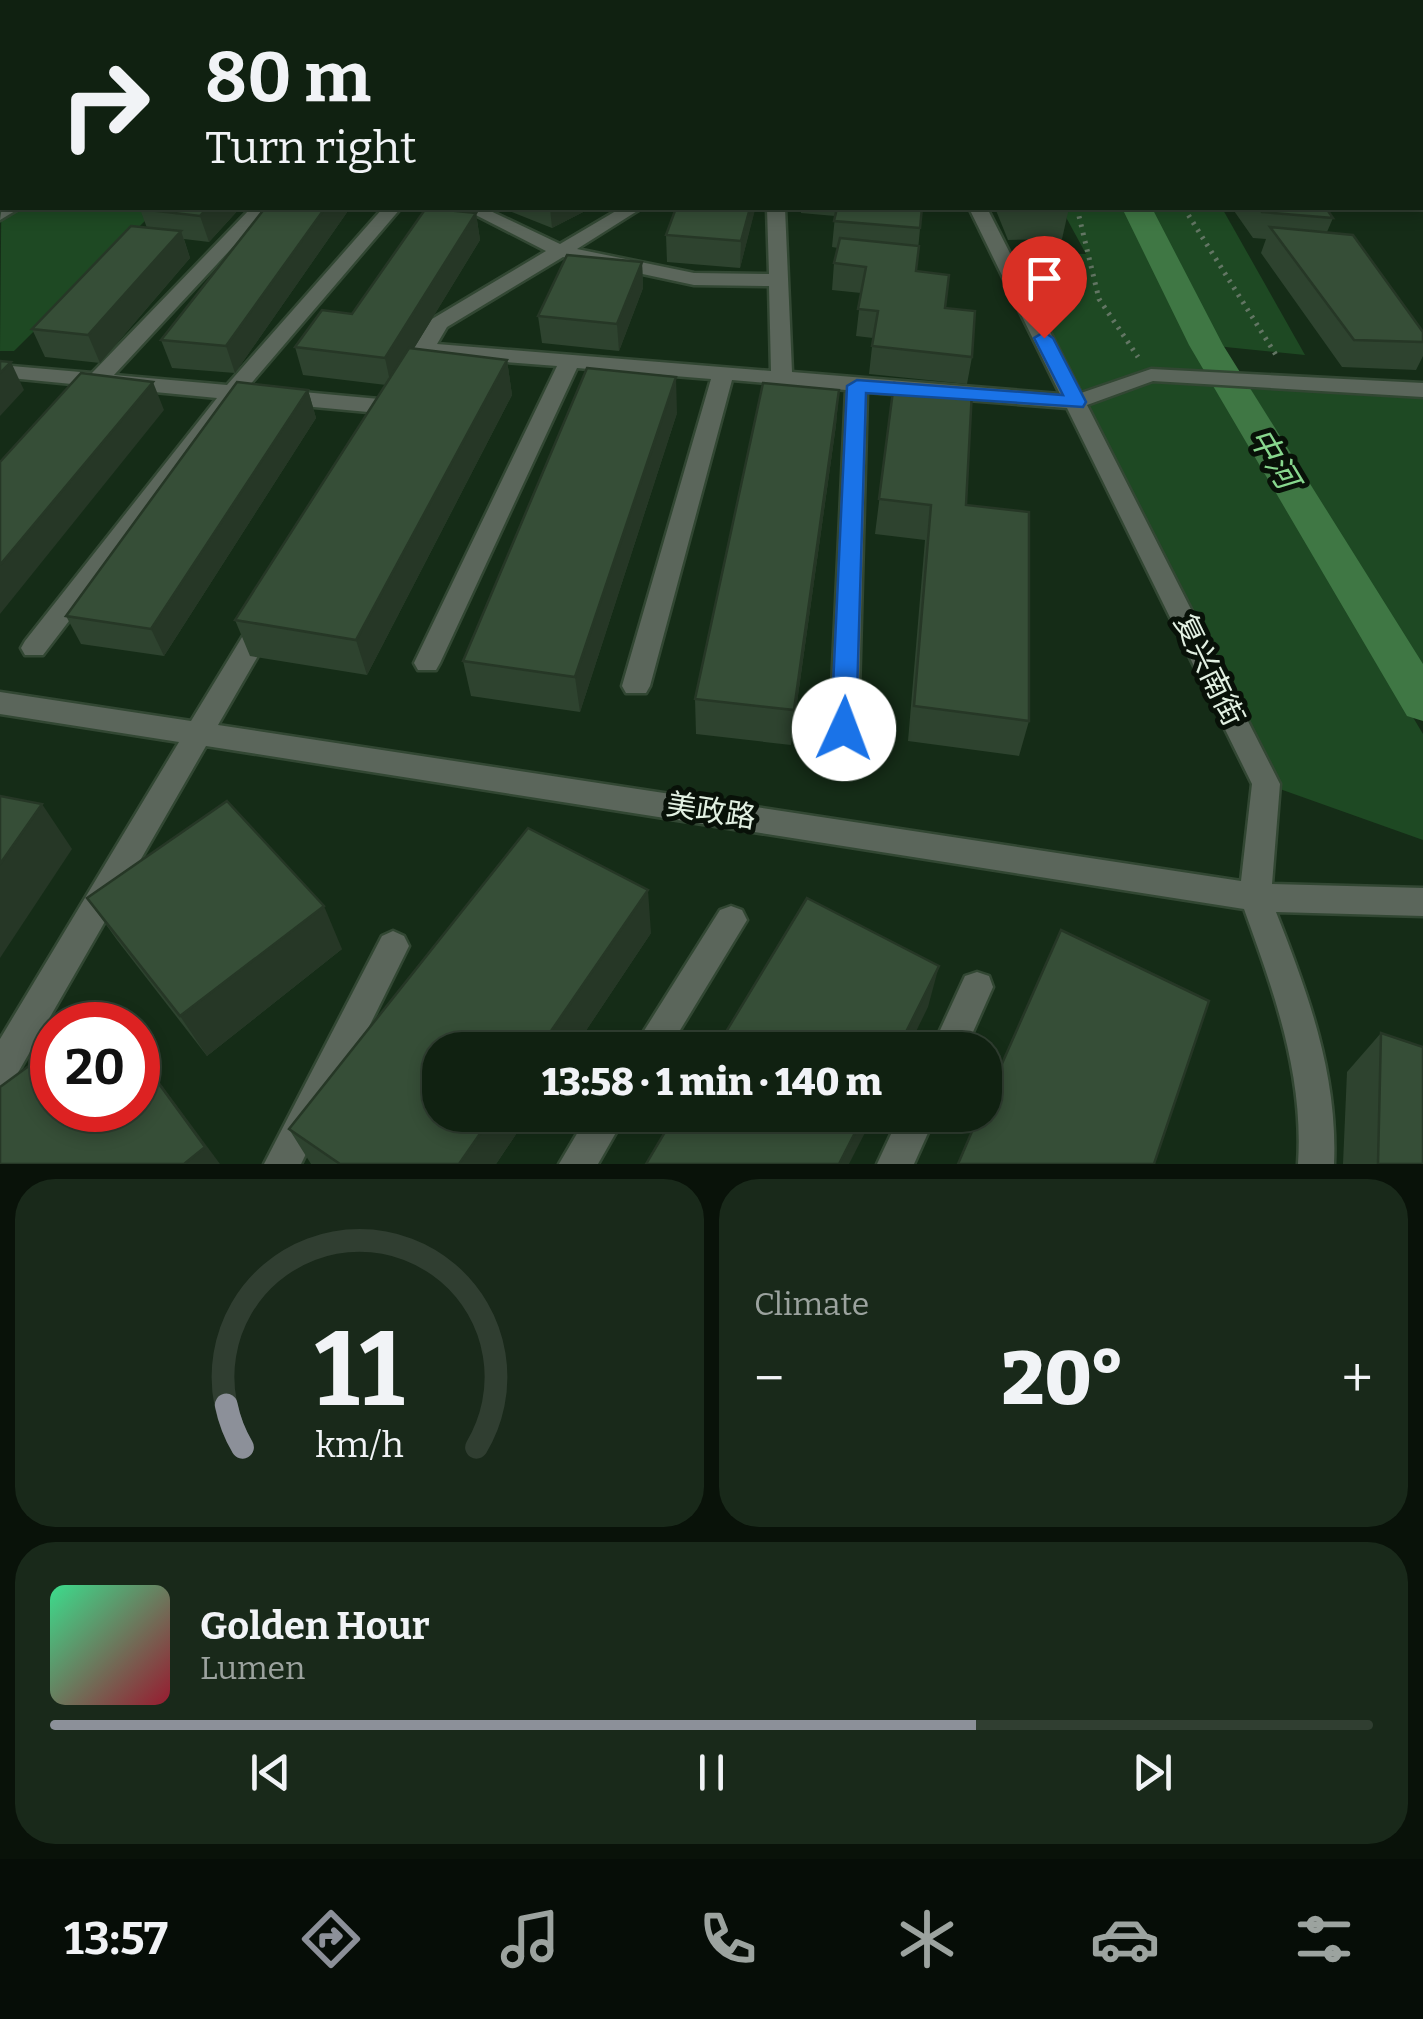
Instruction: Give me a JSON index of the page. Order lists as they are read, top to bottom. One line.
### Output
{"streets":{"street":["复兴南街","美政路"]},"crossings":[["复兴南街","美政路"]],"water":["中河"],"page":{"turn":["80 m","Turn right"],"limit":"20","trip":"13:58 · 1 min · 140 m","tile":"Climate","heat":["−","20°","+"],"song":["Golden Hour","Lumen"],"tabs":"13:57","gauge":["11","km/h"]}}
